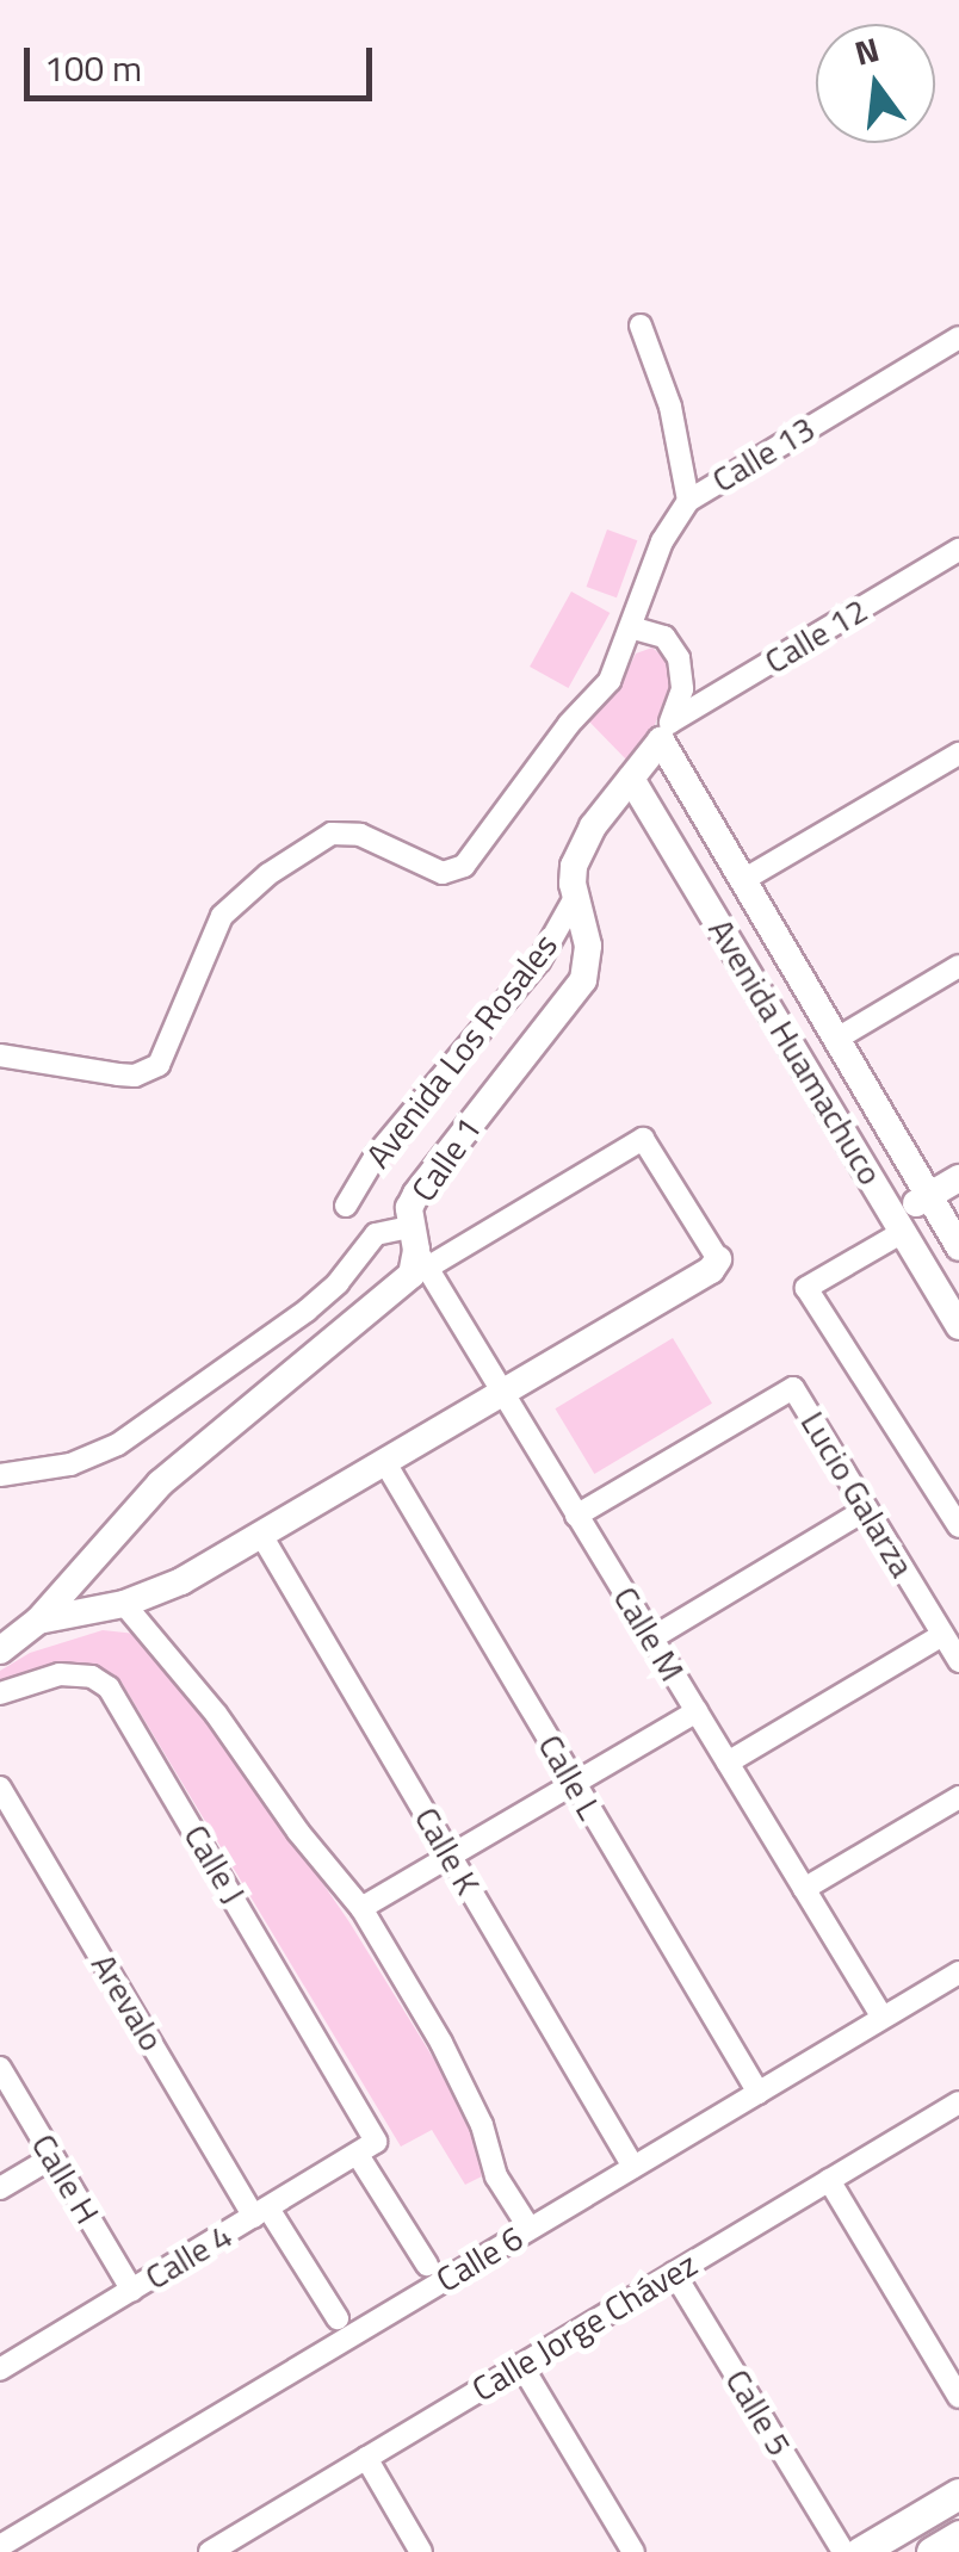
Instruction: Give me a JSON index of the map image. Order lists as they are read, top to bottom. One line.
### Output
{"streets":{"street":["Calle 13","Calle 12","Avenida Los Rosales","Avenida Huamachuco","Calle 1","Lucio Galarza","Calle M","Calle L","Calle K","Calle J","Arevalo","Calle H","Calle 4","Calle 6","Calle Jorge Chávez","Calle 5"]},"crossings":[["Calle 12","Avenida Huamachuco"],["Calle 12","Calle 1"],["Avenida Los Rosales","Calle 1"],["Avenida Huamachuco","Calle 1"],["Calle 1","Calle M"],["Calle 1","Calle L"],["Calle 1","Calle K"],["Lucio Galarza","Calle M"],["Calle M","Calle 6"],["Calle L","Calle 6"],["Calle K","Calle 6"],["Calle J","Calle 4"],["Arevalo","Calle 4"],["Calle H","Calle 4"],["Calle Jorge Chávez","Calle 5"]],"scale_bar":"100 m","north":"top"}
